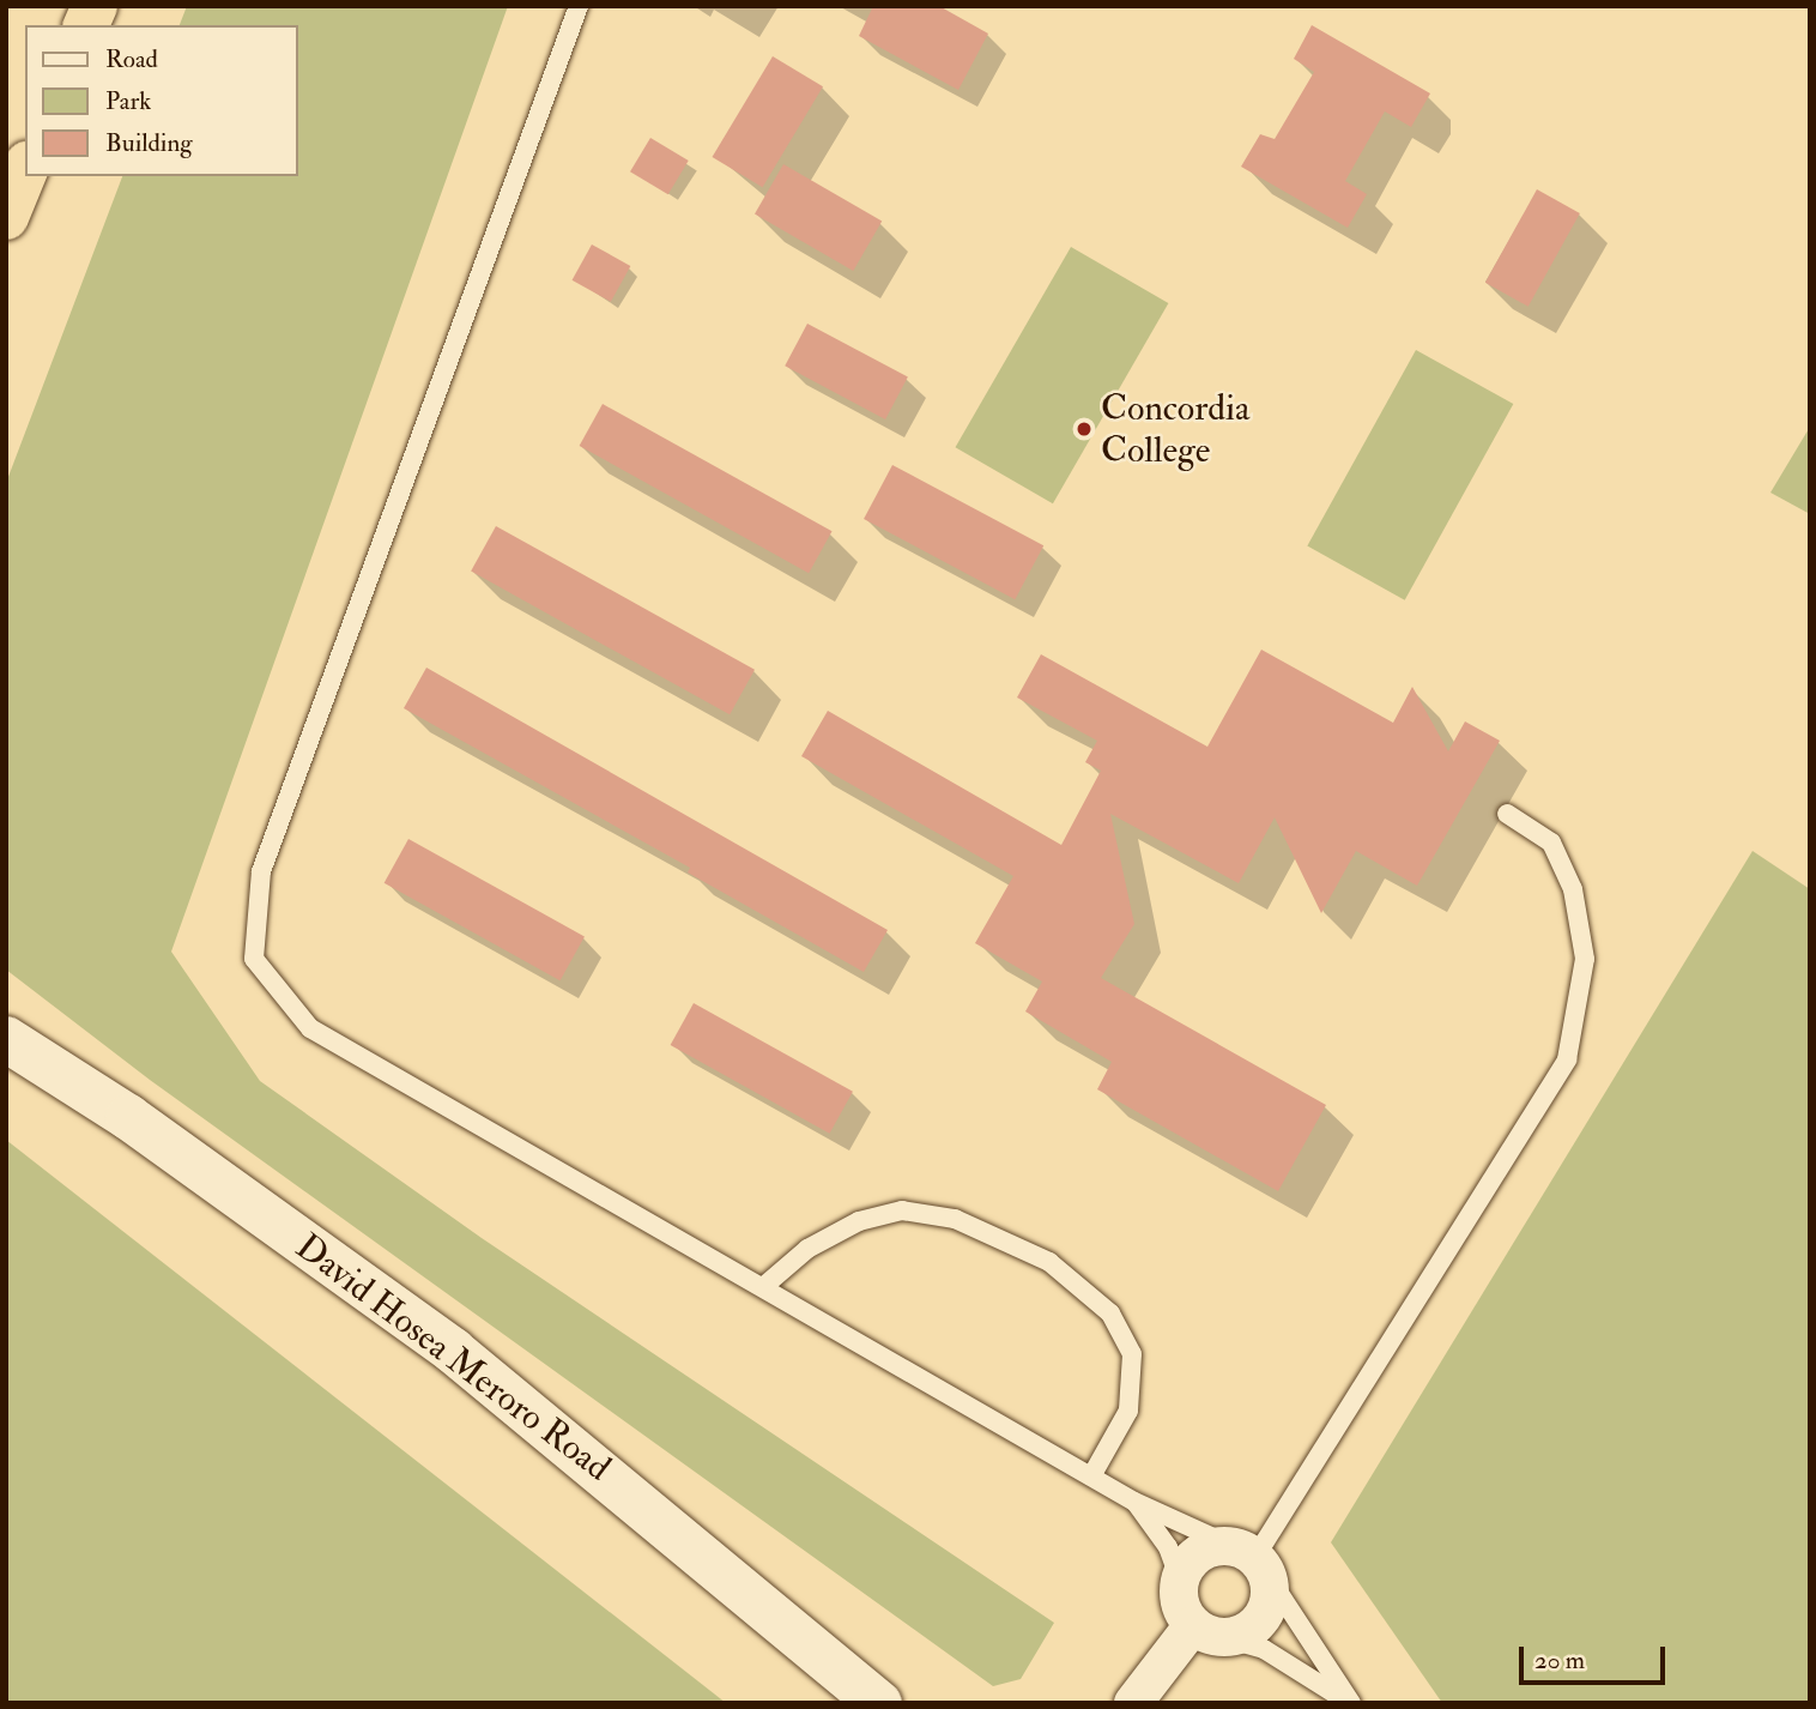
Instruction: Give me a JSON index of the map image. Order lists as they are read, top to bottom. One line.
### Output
{"streets":{"main road":["David Hosea Meroro Road"]},"places":["Concordia College"],"legend":["Road","Park","Building"],"scale_bar":"20 m"}
